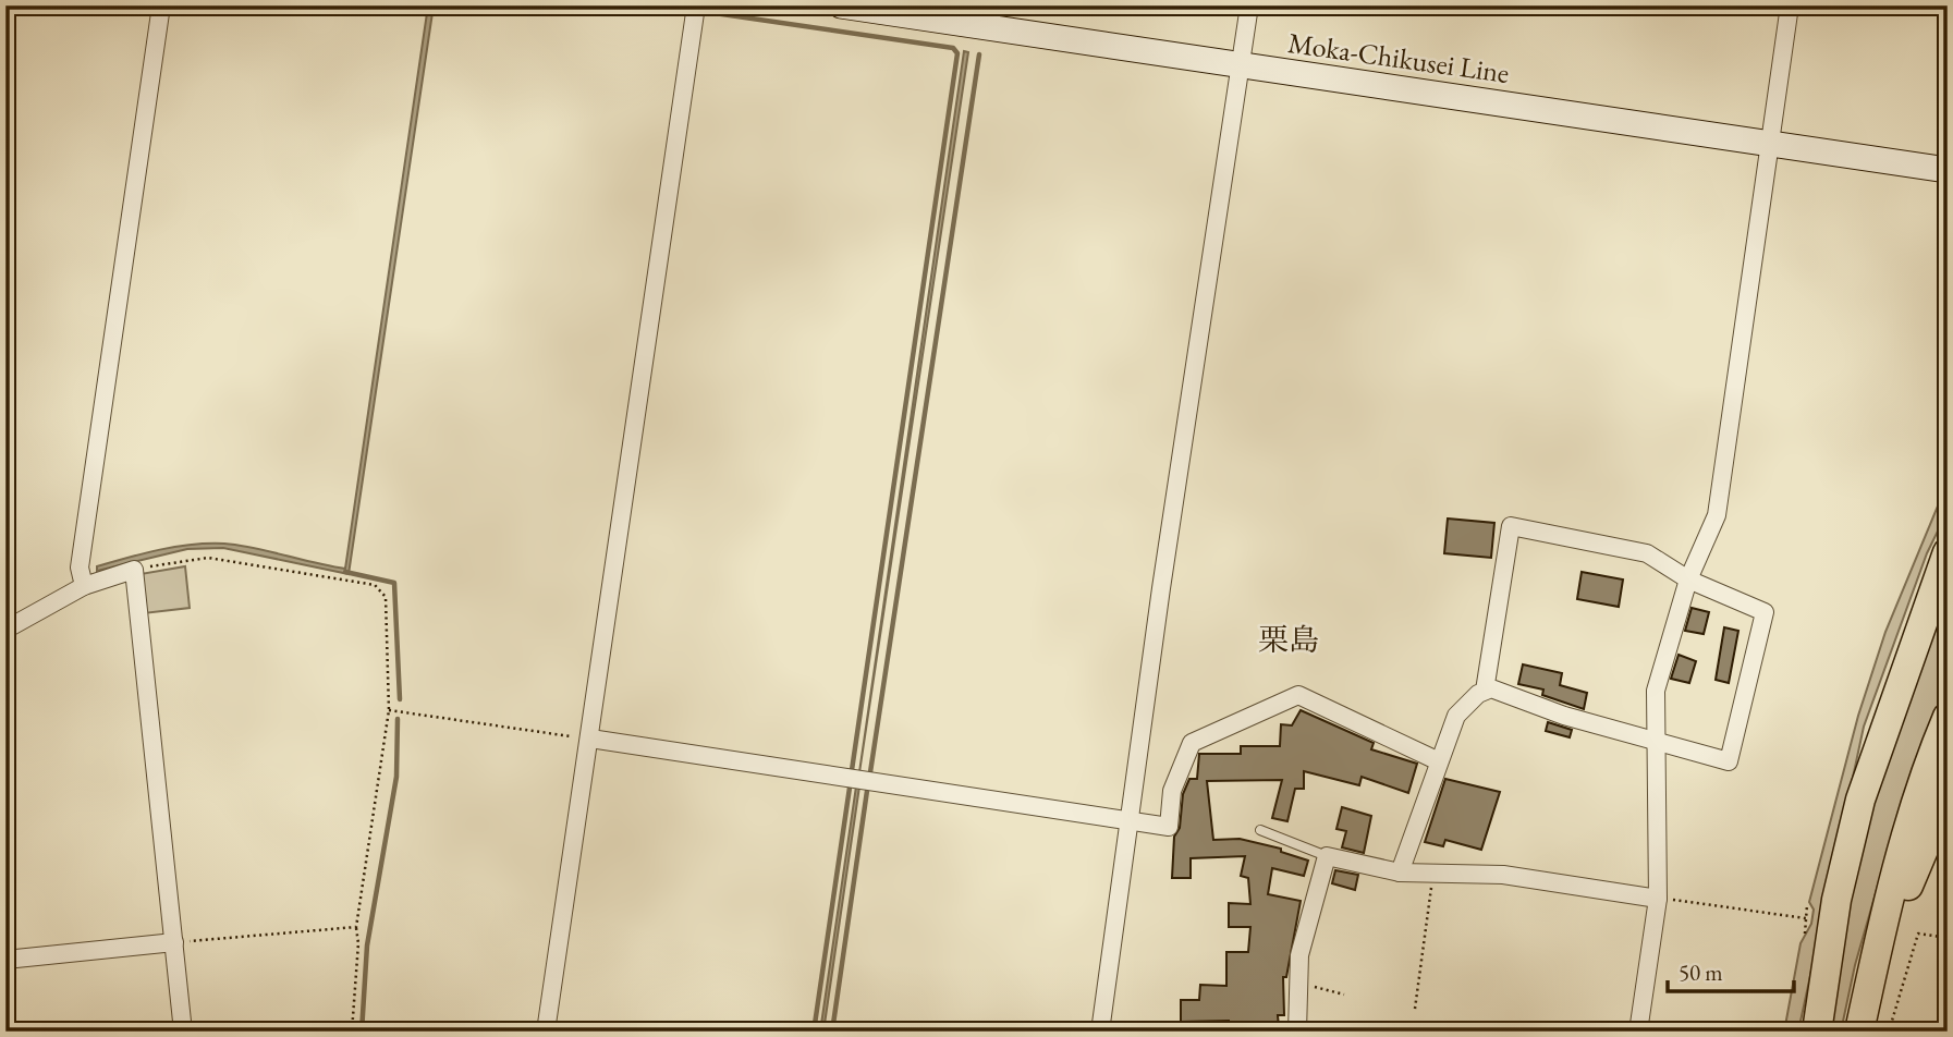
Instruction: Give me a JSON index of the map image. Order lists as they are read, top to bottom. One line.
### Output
{"streets":{"main road":["Moka-Chikusei Line"]},"districts":["栗島"],"scale_bar":"50 m"}
